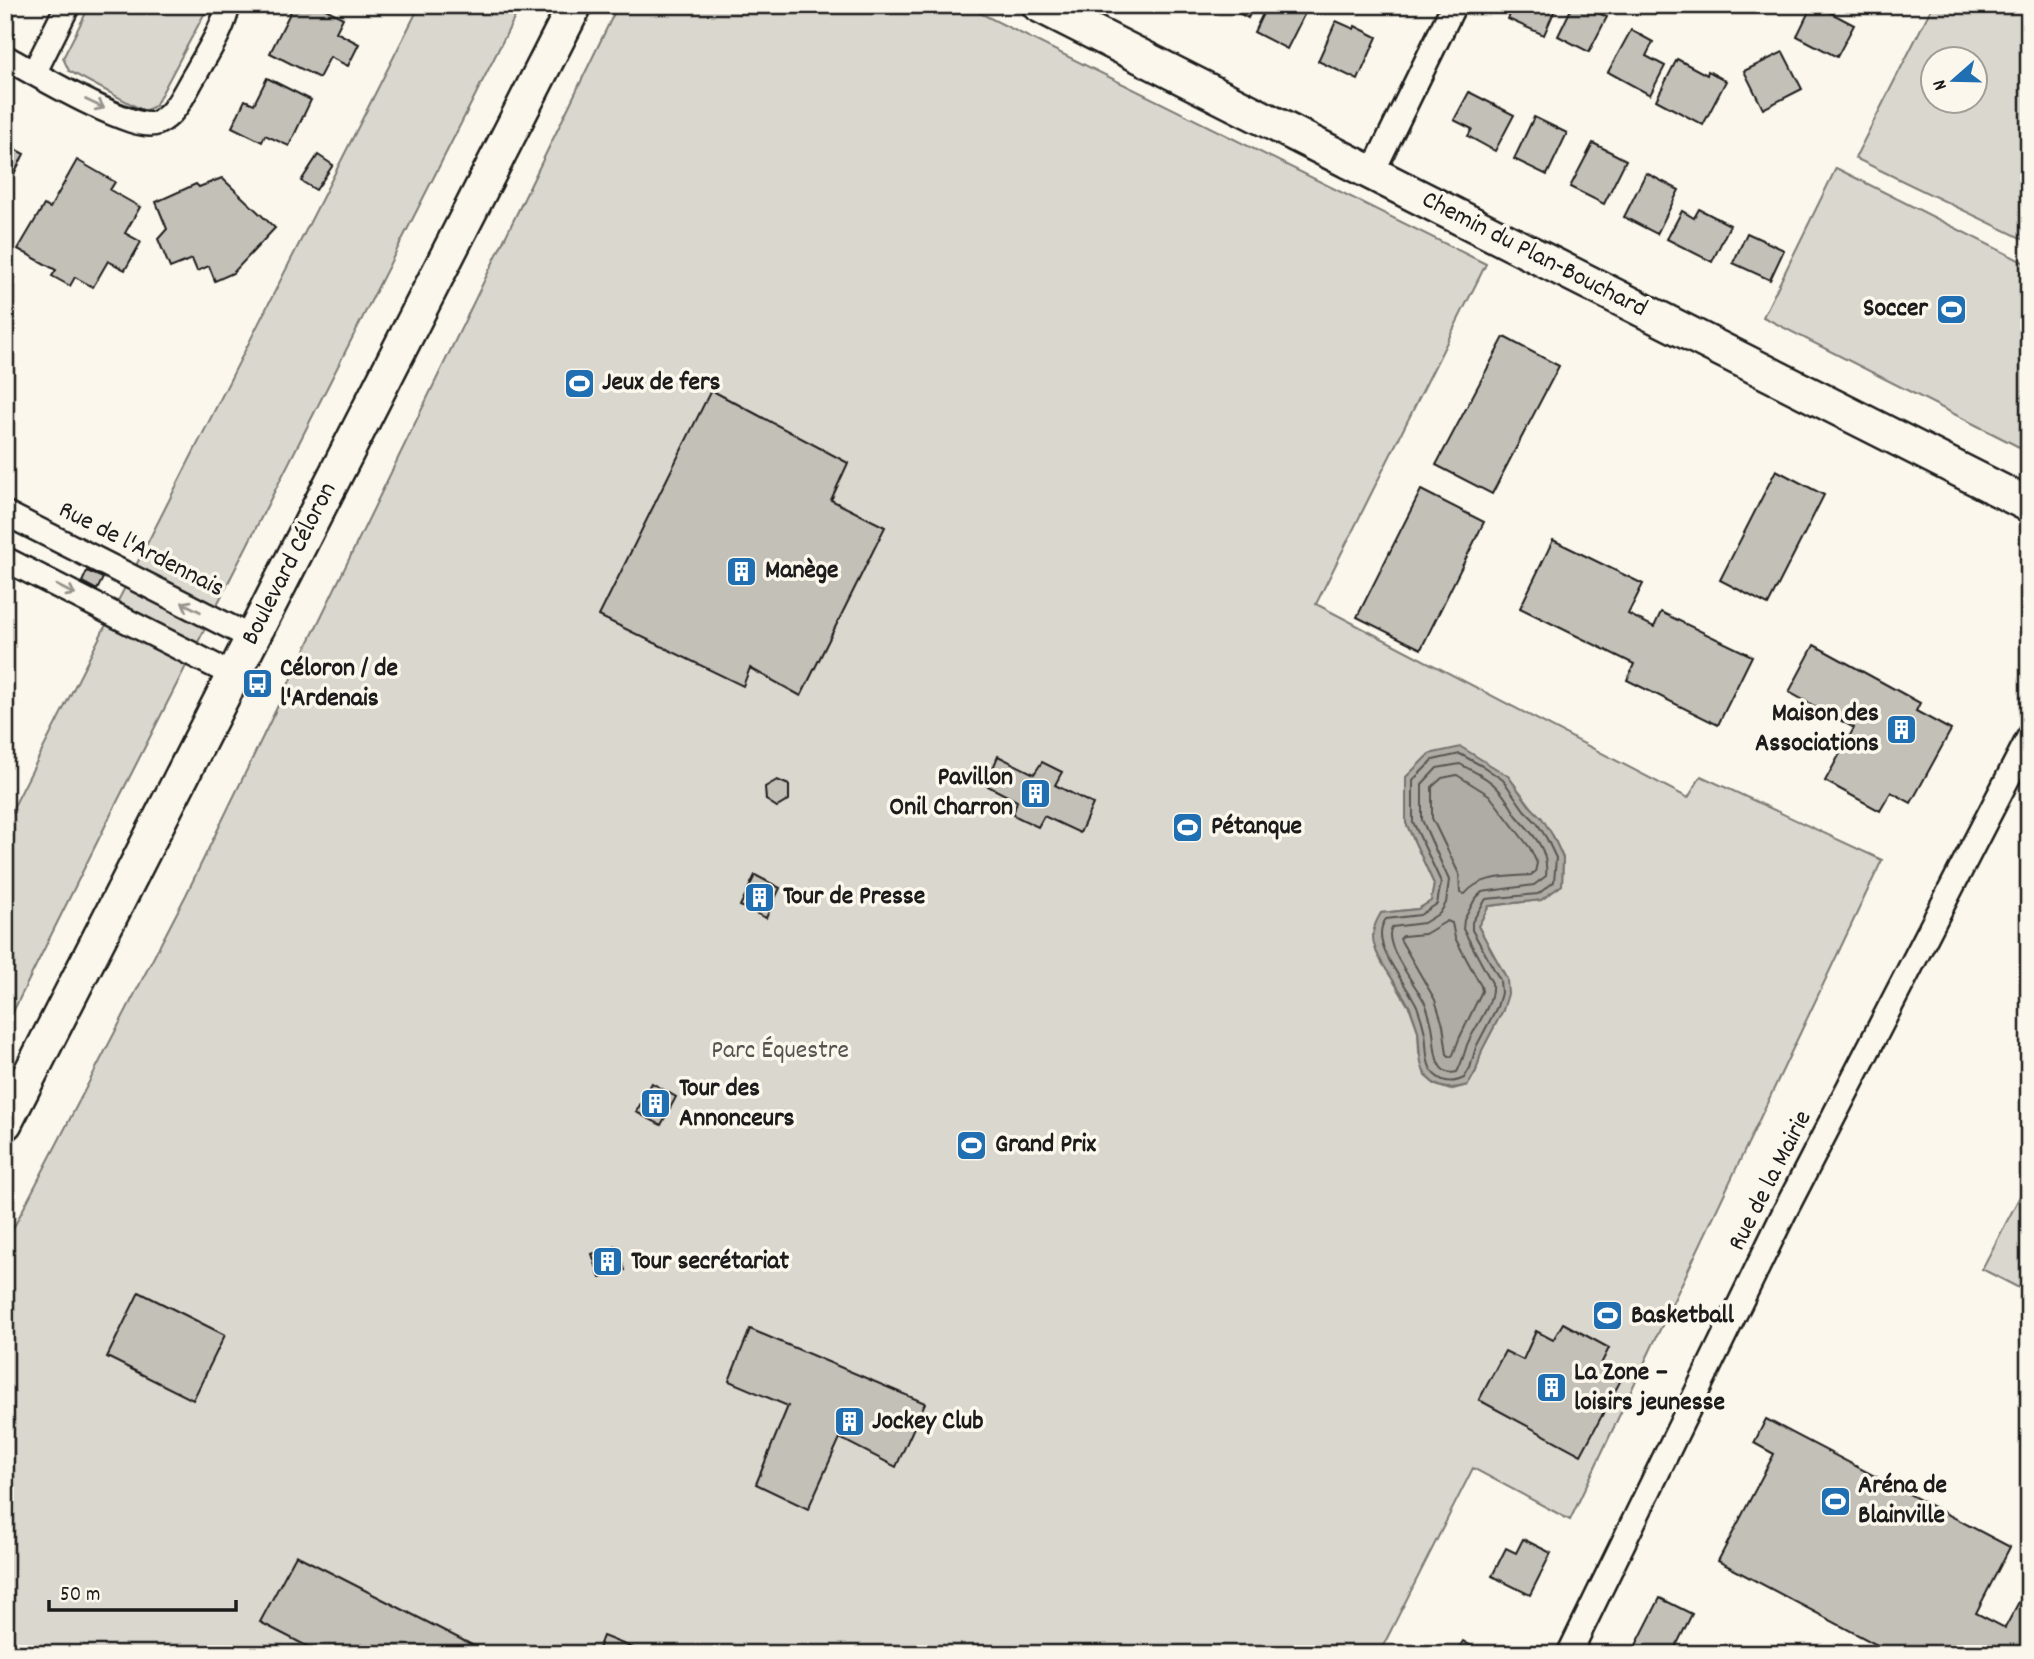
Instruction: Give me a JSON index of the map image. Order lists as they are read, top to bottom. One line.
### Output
{"streets":{"street":["Chemin du Plan-Bouchard","Rue de l'Ardennais","Boulevard Céloron","Rue de la Mairie"]},"crossings":[["Rue de l'Ardennais","Boulevard Céloron"]],"parks":["Parc Équestre"],"places":{"sports":["Soccer","Jeux de fers","Pétanque","Grand Prix","Basketball","Aréna de Blainville"],"building":["Manège","Maison des Associations","Pavillon Onil Charron","Tour de Presse","Tour des Annonceurs","Tour secrétariat","La Zone – loisirs jeunesse","Jockey Club"],"bus stop":["Céloron / de l'Ardenais"]},"scale_bar":"50 m","north":"left"}
